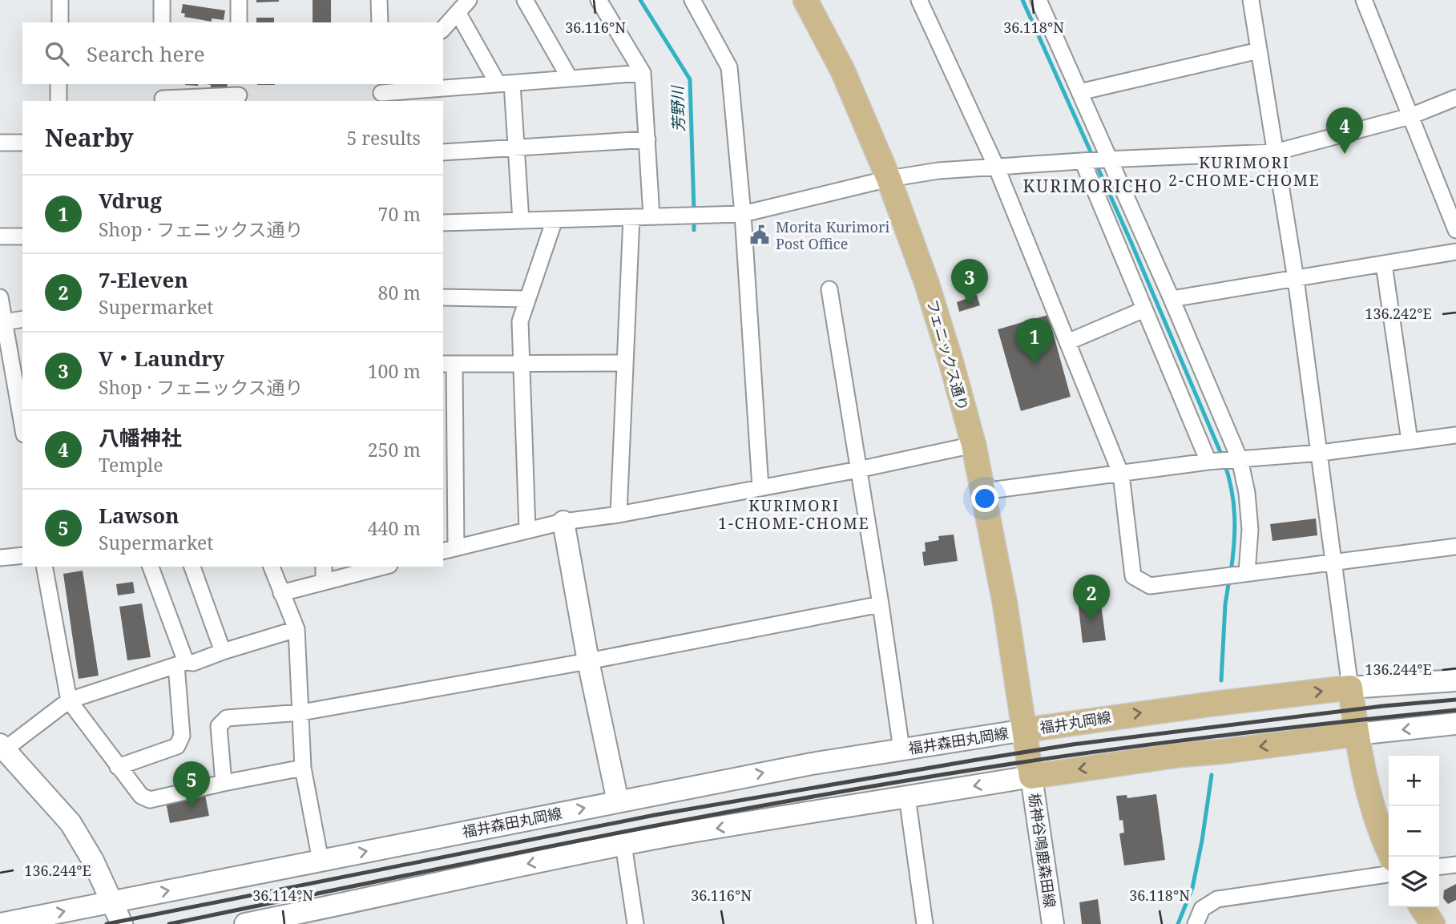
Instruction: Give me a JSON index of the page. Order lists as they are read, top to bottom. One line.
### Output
{"streets":{"main road":["フェニックス通り","福井丸岡線","福井森田丸岡線","栃神谷鳴鹿森田線"]},"crossings":[["フェニックス通り","福井丸岡線"],["フェニックス通り","福井森田丸岡線"],["福井丸岡線","福井森田丸岡線"],["福井丸岡線","栃神谷鳴鹿森田線"]],"districts":["KURIMORI 2-CHOME-CHOME","KURIMORICHO","KURIMORI 1-CHOME-CHOME"],"water":["芳野川"],"places":{"public building":["Morita Kurimori Post Office"]},"page":{"search":"Search here","heading":["Nearby","5 results"],"pins":["4","3","1","2","5"],"list":[{"mark":"1","name":"Vdrug","note":"Shop · フェニックス通り","value":"70 m"},{"mark":"2","name":"7-Eleven","note":"Supermarket","value":"80 m"},{"mark":"3","name":"V・Laundry","note":"Shop · フェニックス通り","value":"100 m"},{"mark":"4","name":"八幡神社","note":"Temple","value":"250 m"},{"mark":"5","name":"Lawson","note":"Supermarket","value":"440 m"}],"map_buttons":["+","−"]},"coordinates":["36.116°N","36.118°N","136.242°E","136.244°E","36.114°N"]}
